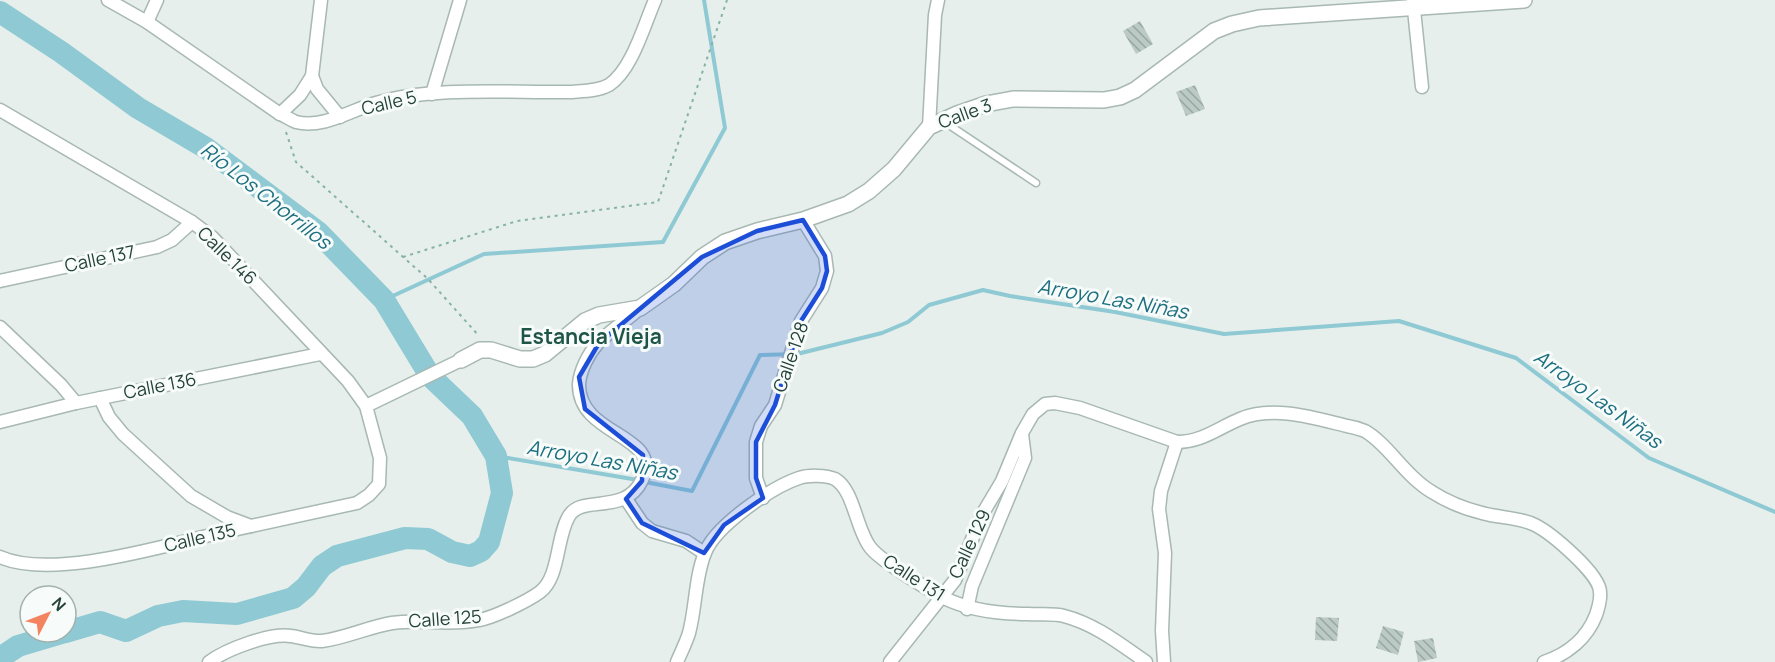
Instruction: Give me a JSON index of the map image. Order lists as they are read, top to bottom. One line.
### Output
{"streets":{"street":["Calle 5","Calle 3","Calle 146","Calle 137","Calle 128","Calle 136","Calle 135","Calle 129","Calle 131","Calle 125"]},"crossings":[["Calle 3","Calle 128"],["Calle 146","Calle 137"],["Calle 146","Calle 136"],["Calle 146","Calle 135"],["Calle 128","Calle 131"],["Calle 129","Calle 131"]],"districts":["Estancia Vieja"],"water":["Río Los Chorrillos","Arroyo Las Niñas"],"north":"top right"}
